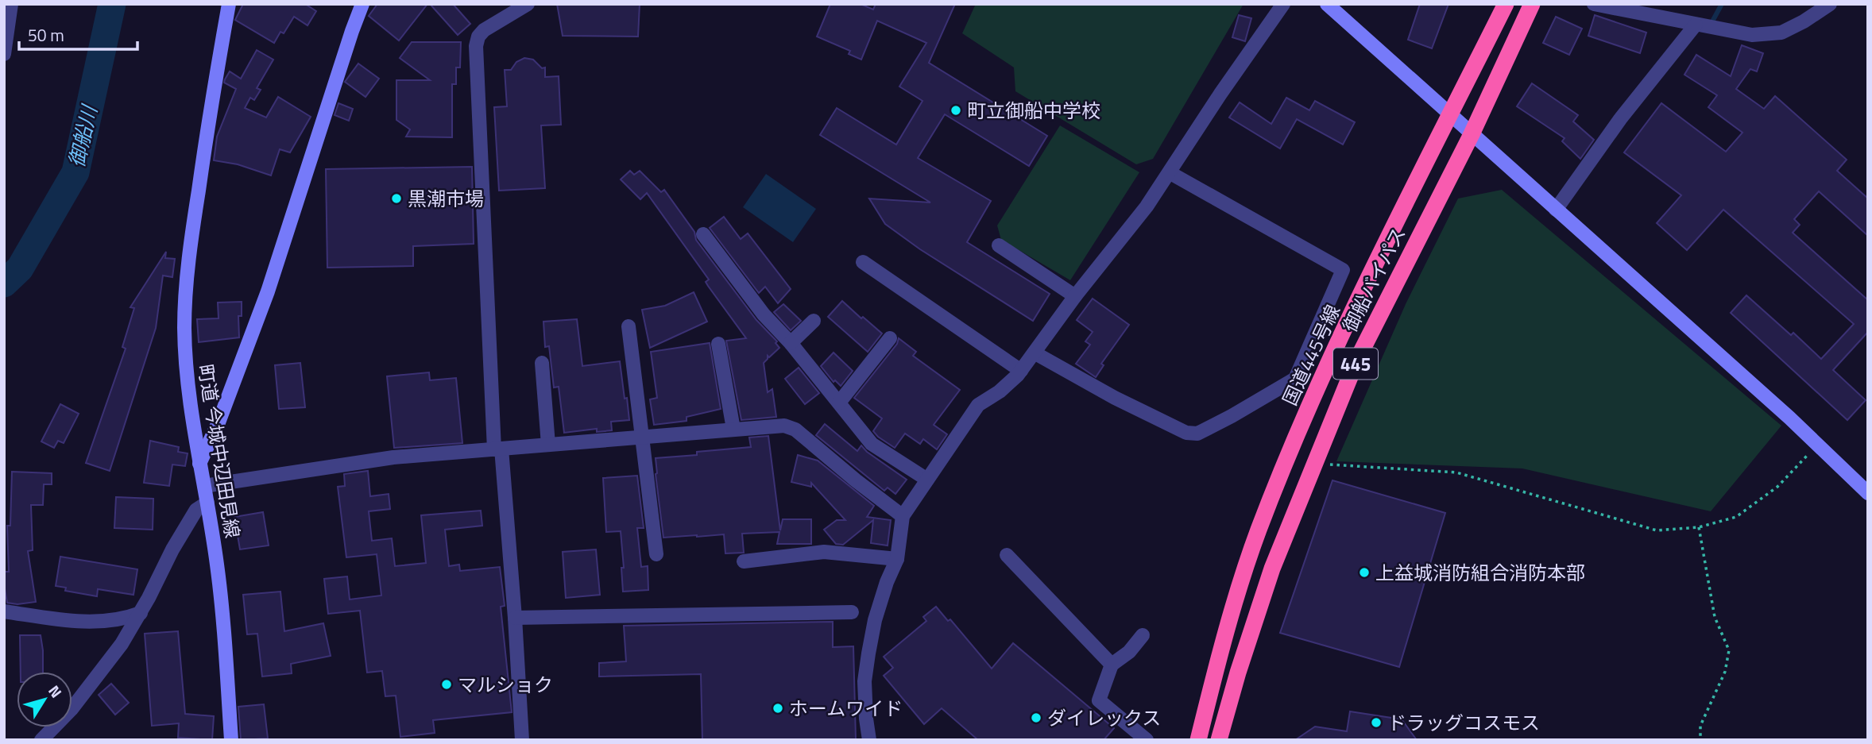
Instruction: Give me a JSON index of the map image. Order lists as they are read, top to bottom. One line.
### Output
{"streets":{"highway":["御船バイパス","国道445号線","445"],"street":["町道 今城中辺田見線"]},"water":["御船川"],"places":["町立御船中学校","黒潮市場","上益城消防組合消防本部","マルショク","ホームワイド","ダイレックス","ドラッグコスモス"],"scale_bar":"50 m","north":"top right"}
